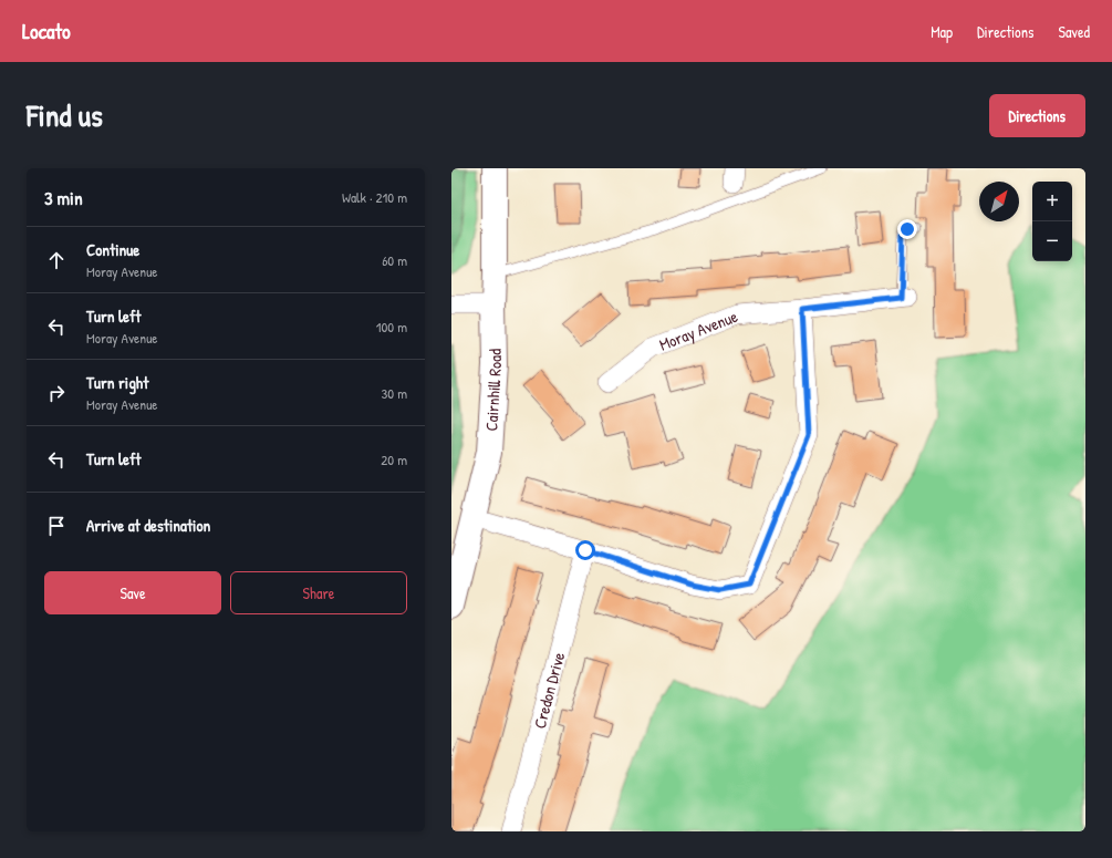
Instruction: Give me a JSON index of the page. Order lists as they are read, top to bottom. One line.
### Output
{"streets":{"main road":["Cairnhill Road"],"street":["Moray Avenue","Credon Drive"]},"north":"top right","page":{"header":"Locato","nav":["Map","Directions","Saved"],"title":"Find us","buttons":["Directions",["Save","Share"]],"heading":["3 min","Walk · 210 m"],"map_buttons":["+","−"],"list":[["Continue","Moray Avenue","60 m"],["Turn left","Moray Avenue","100 m"],["Turn right","Moray Avenue","30 m"],["Turn left","20 m"],"Arrive at destination"]}}
